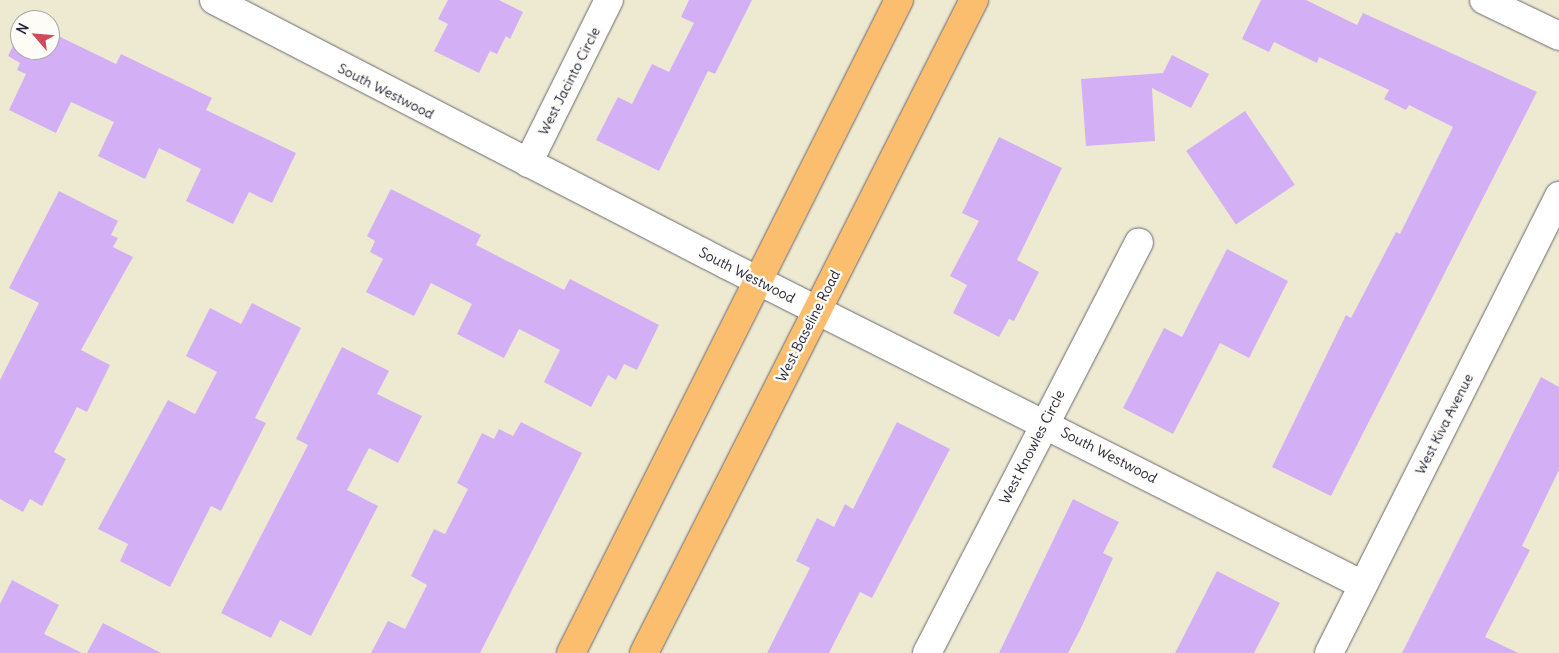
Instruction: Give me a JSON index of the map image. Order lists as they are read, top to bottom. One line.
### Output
{"streets":{"main road":["West Baseline Road"],"street":["West Jacinto Circle","South Westwood","West Kiva Avenue","West Knowles Circle"]},"crossings":[["West Jacinto Circle","South Westwood"],["South Westwood","West Baseline Road"],["South Westwood","West Kiva Avenue"],["South Westwood","West Knowles Circle"]],"north":"top left"}
